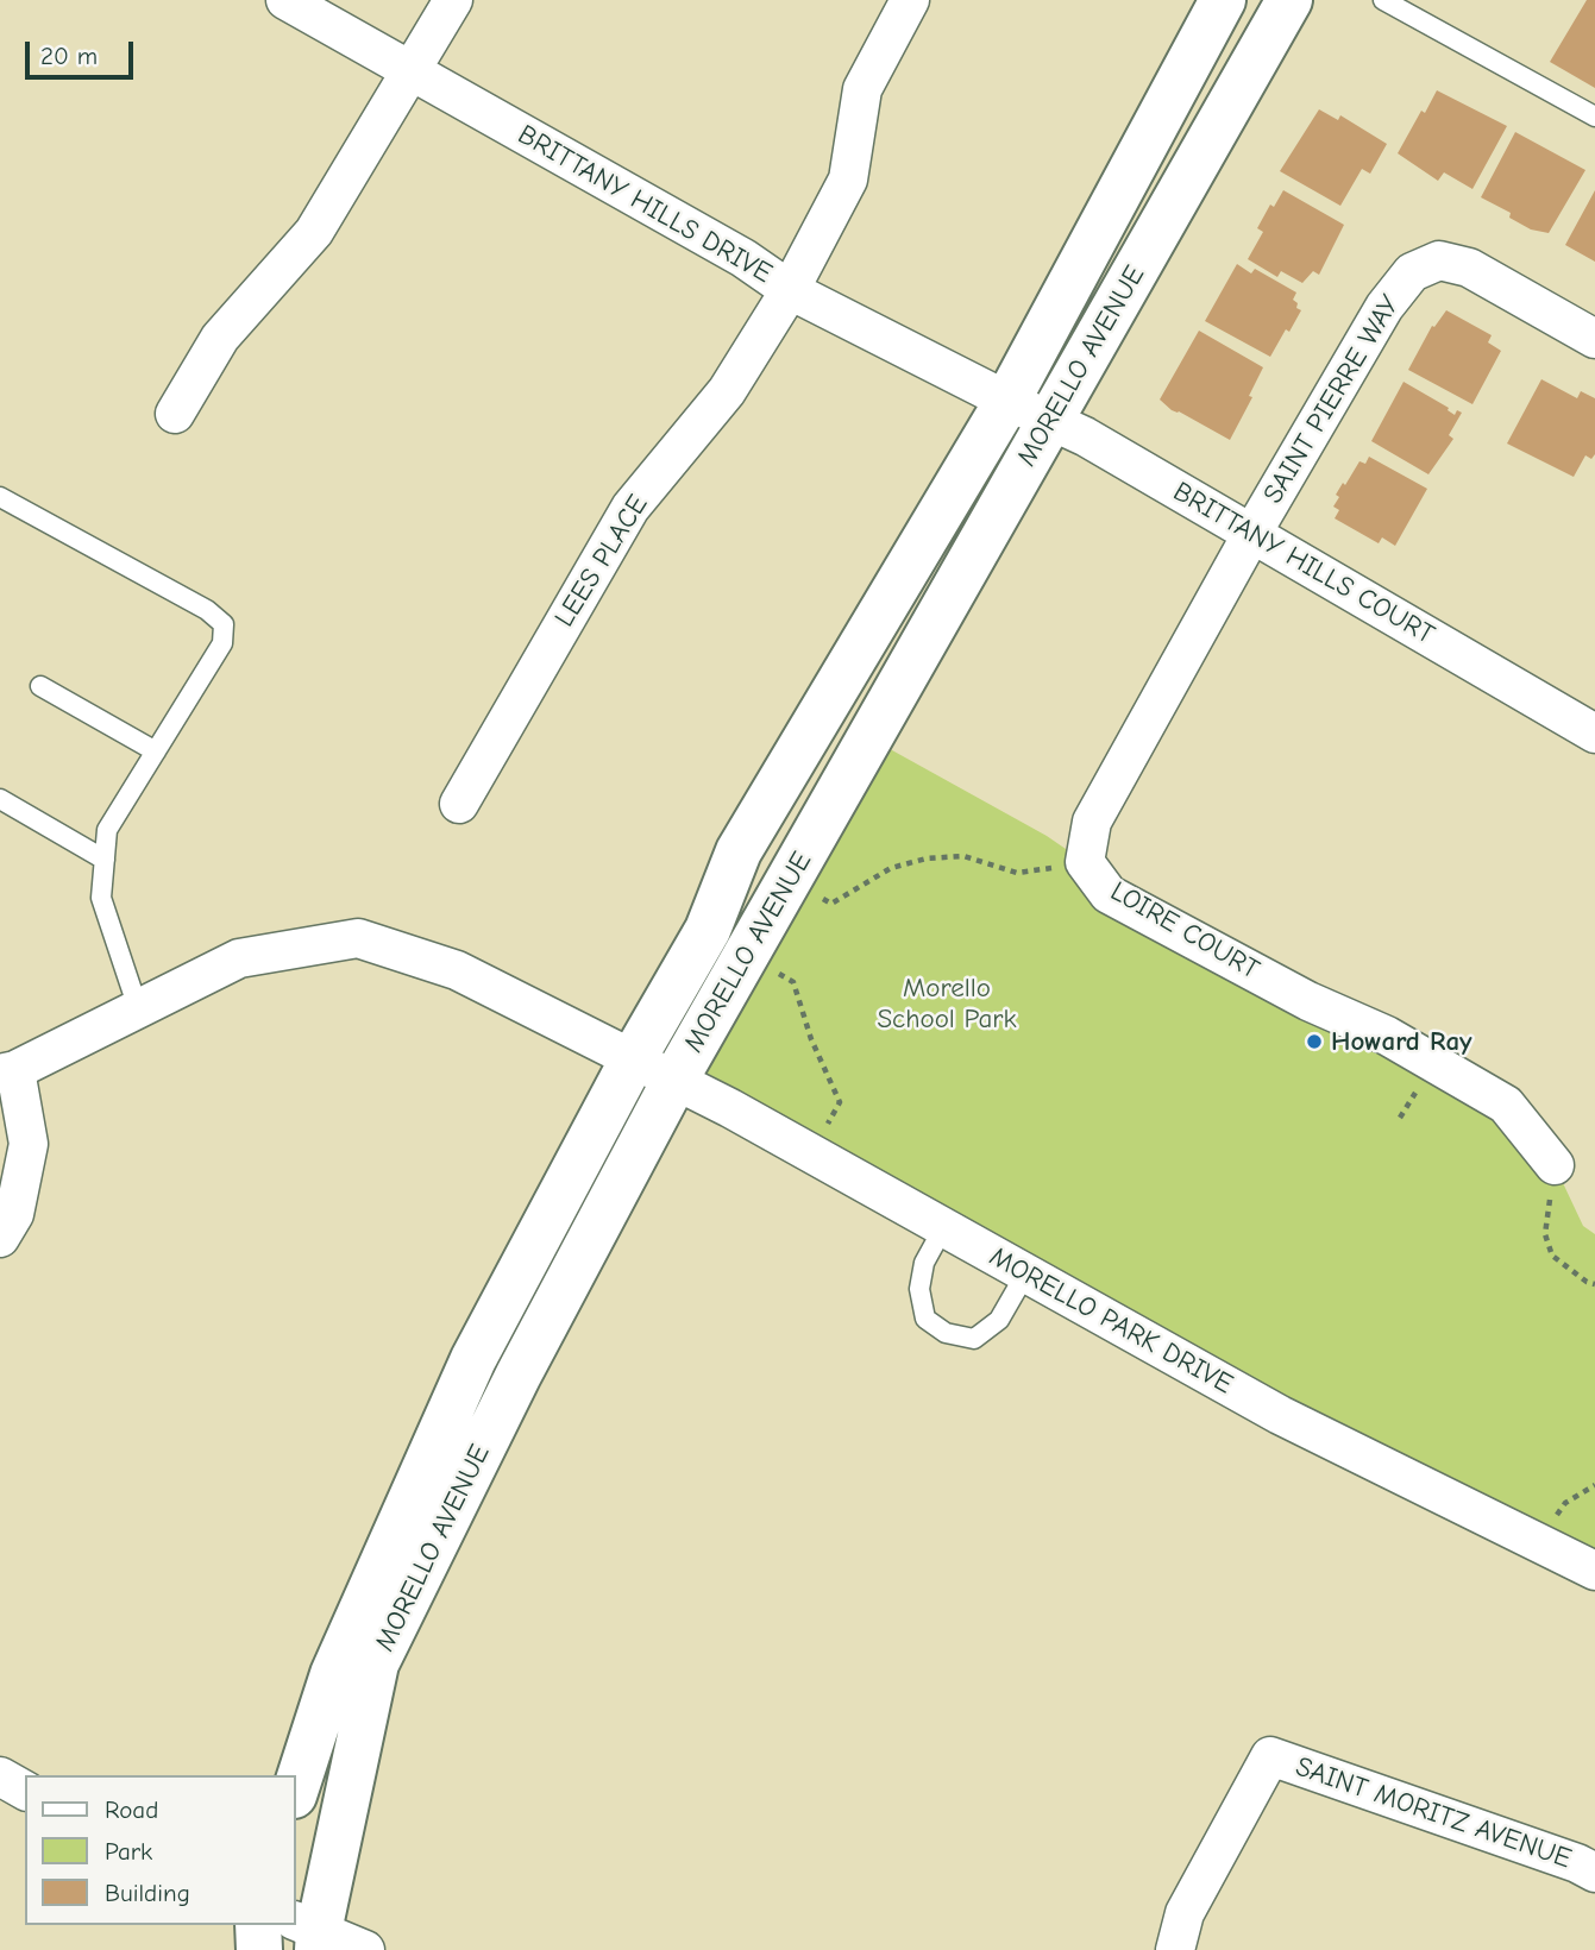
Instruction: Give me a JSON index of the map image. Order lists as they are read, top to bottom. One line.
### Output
{"streets":{"street":["BRITTANY HILLS DRIVE","MORELLO AVENUE","SAINT PIERRE WAY","LEES PLACE","BRITTANY HILLS COURT","LOIRE COURT","MORELLO PARK DRIVE","SAINT MORITZ AVENUE"]},"crossings":[["BRITTANY HILLS DRIVE","MORELLO AVENUE"],["BRITTANY HILLS DRIVE","LEES PLACE"],["BRITTANY HILLS DRIVE","BRITTANY HILLS COURT"],["MORELLO AVENUE","BRITTANY HILLS COURT"],["MORELLO AVENUE","MORELLO PARK DRIVE"],["SAINT PIERRE WAY","BRITTANY HILLS COURT"],["SAINT PIERRE WAY","LOIRE COURT"],["BRITTANY HILLS COURT","LOIRE COURT"]],"parks":["Morello School Park"],"places":["Howard Ray"],"legend":["Road","Park","Building"],"scale_bar":"20 m"}
